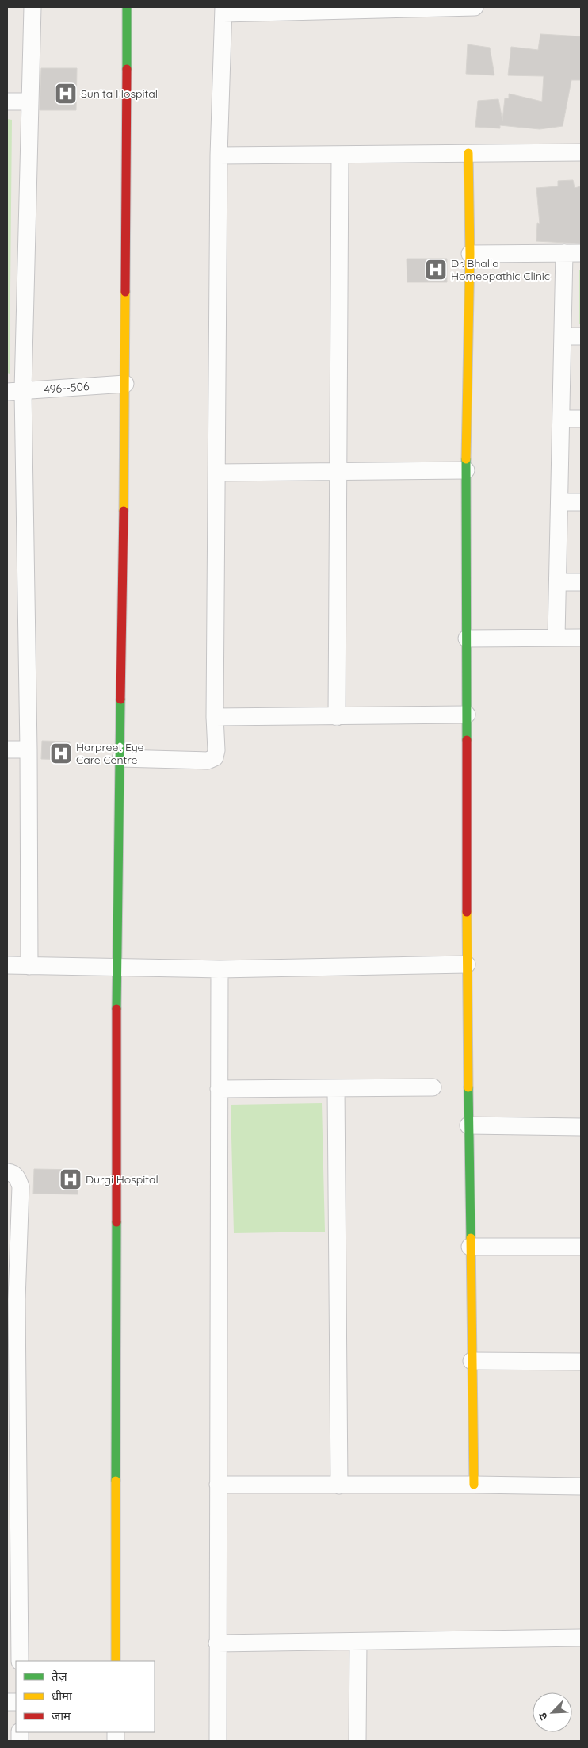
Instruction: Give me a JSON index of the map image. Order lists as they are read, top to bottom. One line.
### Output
{"streets":{"street":["496--506"]},"places":{"hospital":["Sunita Hospital","Dr. Bhalla Homeopathic Clinic","Harpreet Eye Care Centre","Durgi Hospital"]},"legend":["तेज़","धीमा","जाम"],"north":"bottom left"}
